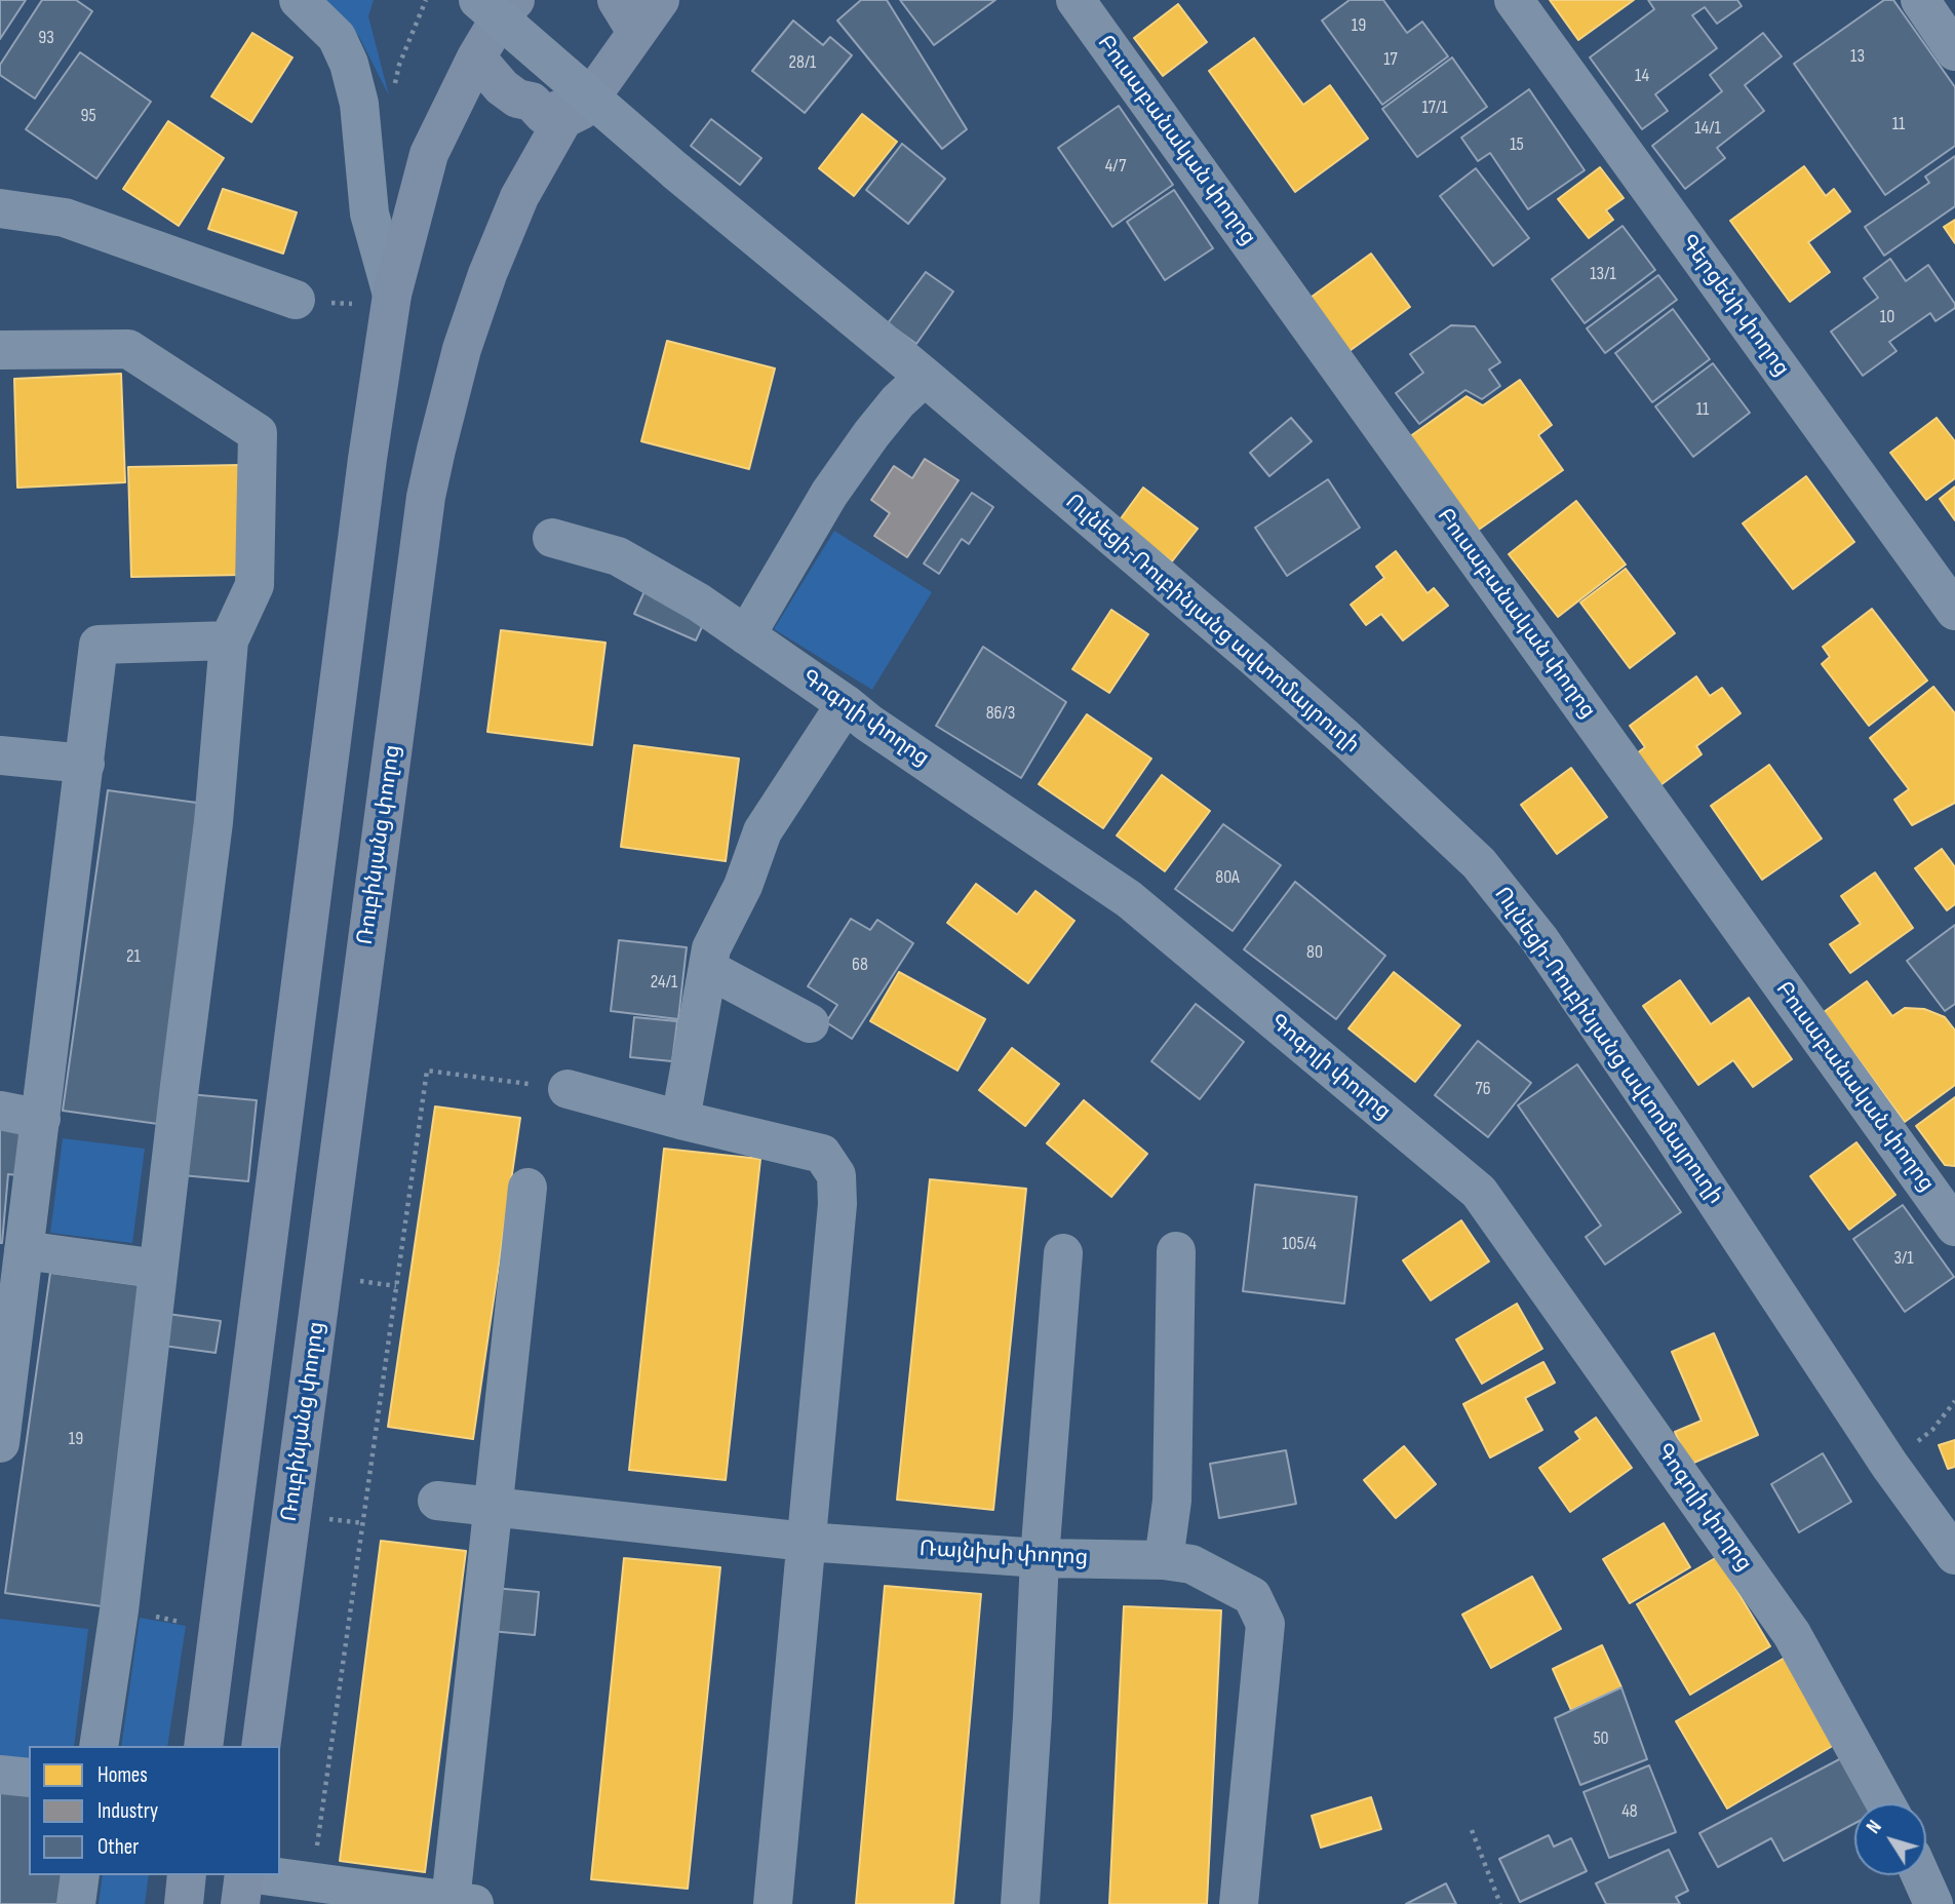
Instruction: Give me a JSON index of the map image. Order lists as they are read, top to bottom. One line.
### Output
{"streets":{"main road":["Ռուբինյանց փողոց"],"street":["Բուսաբանական փողոց","Գերցենի փողոց","Ուլնեցի-Ռուբինյանց ավտոմայրուղի","Գոգոլի փողոց","Ռայնիսի փողոց"]},"house_numbers":["19","93","13","17","28/1","14","17/1","95","11","14/1","15","4/7","13/1","10","11","86/3","80A","80","21","68","24/1","76","105/4","3/1","19","50","48"],"legend":["Homes","Industry","Other"],"north":"top left"}
